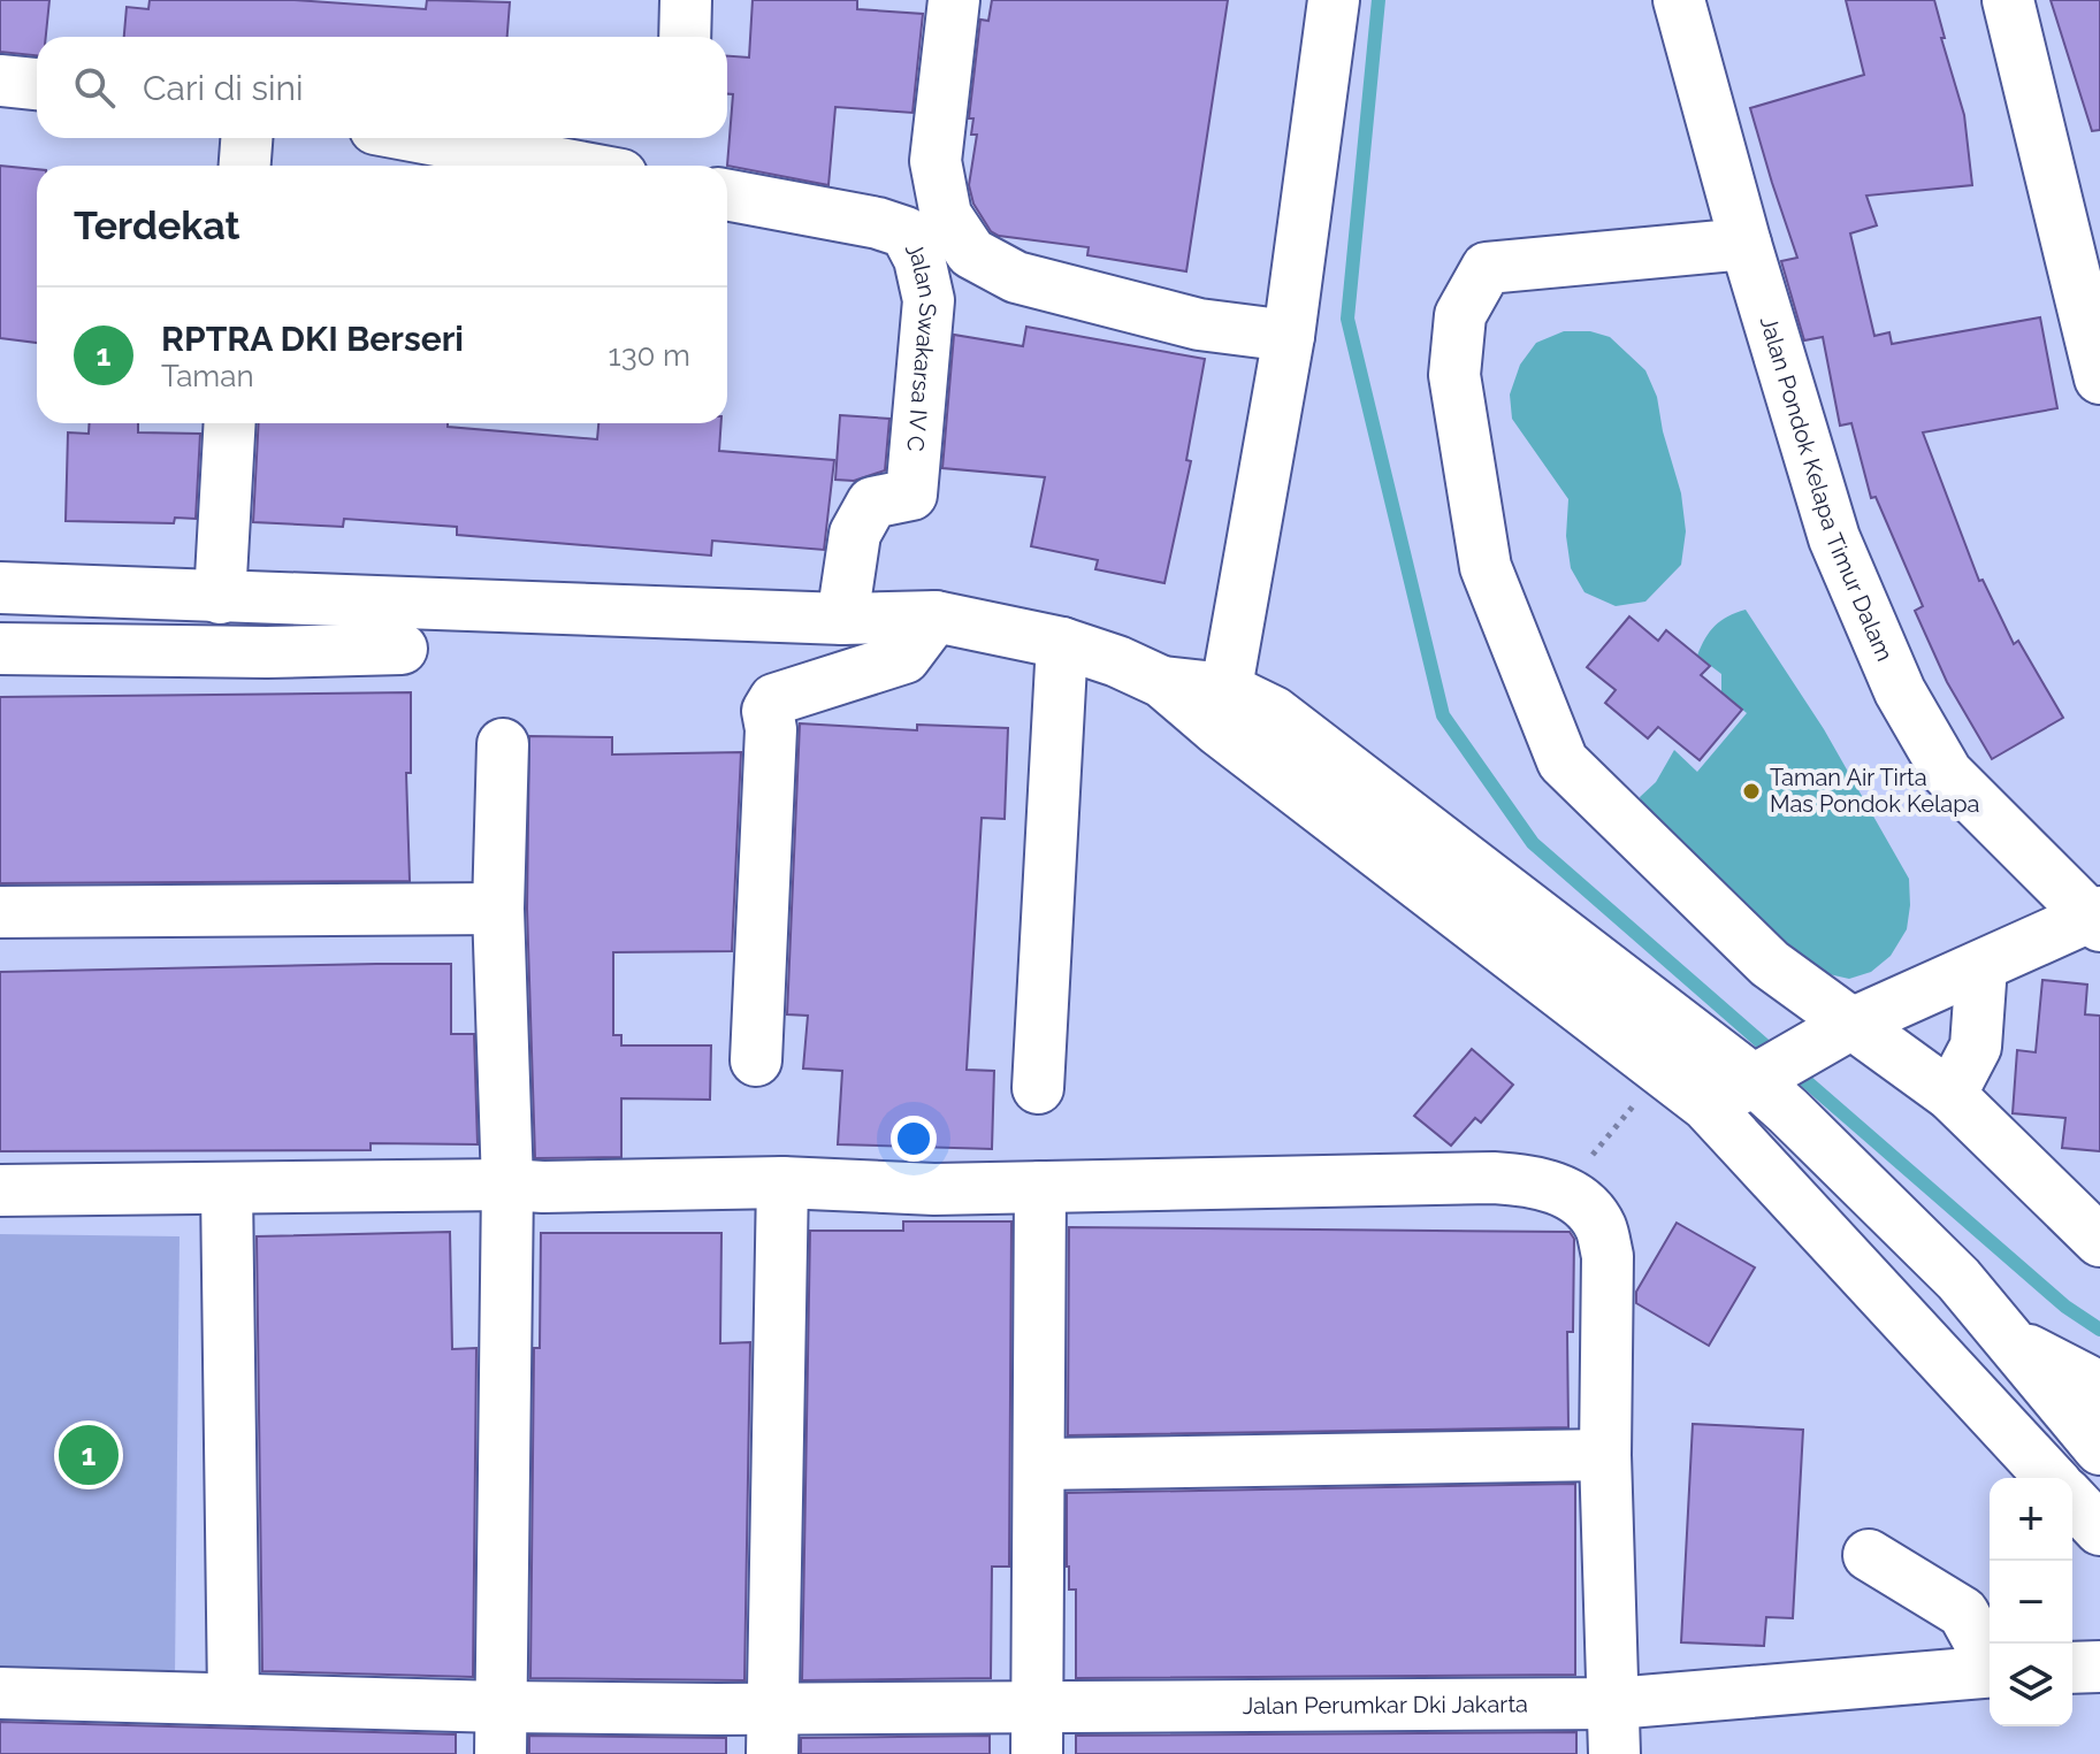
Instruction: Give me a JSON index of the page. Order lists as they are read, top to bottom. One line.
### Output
{"streets":{"street":["Jalan Swakarsa IV C","Jalan Pondok Kelapa Timur Dalam","Jalan Perumkar Dki Jakarta"]},"places":["Taman Air Tirta Mas Pondok Kelapa"],"page":{"search":"Cari di sini","heading":"Terdekat","list":[{"mark":"1","name":"RPTRA DKI Berseri","note":"Taman","value":"130 m"}],"pins":"1","map_buttons":["+","−"]}}
